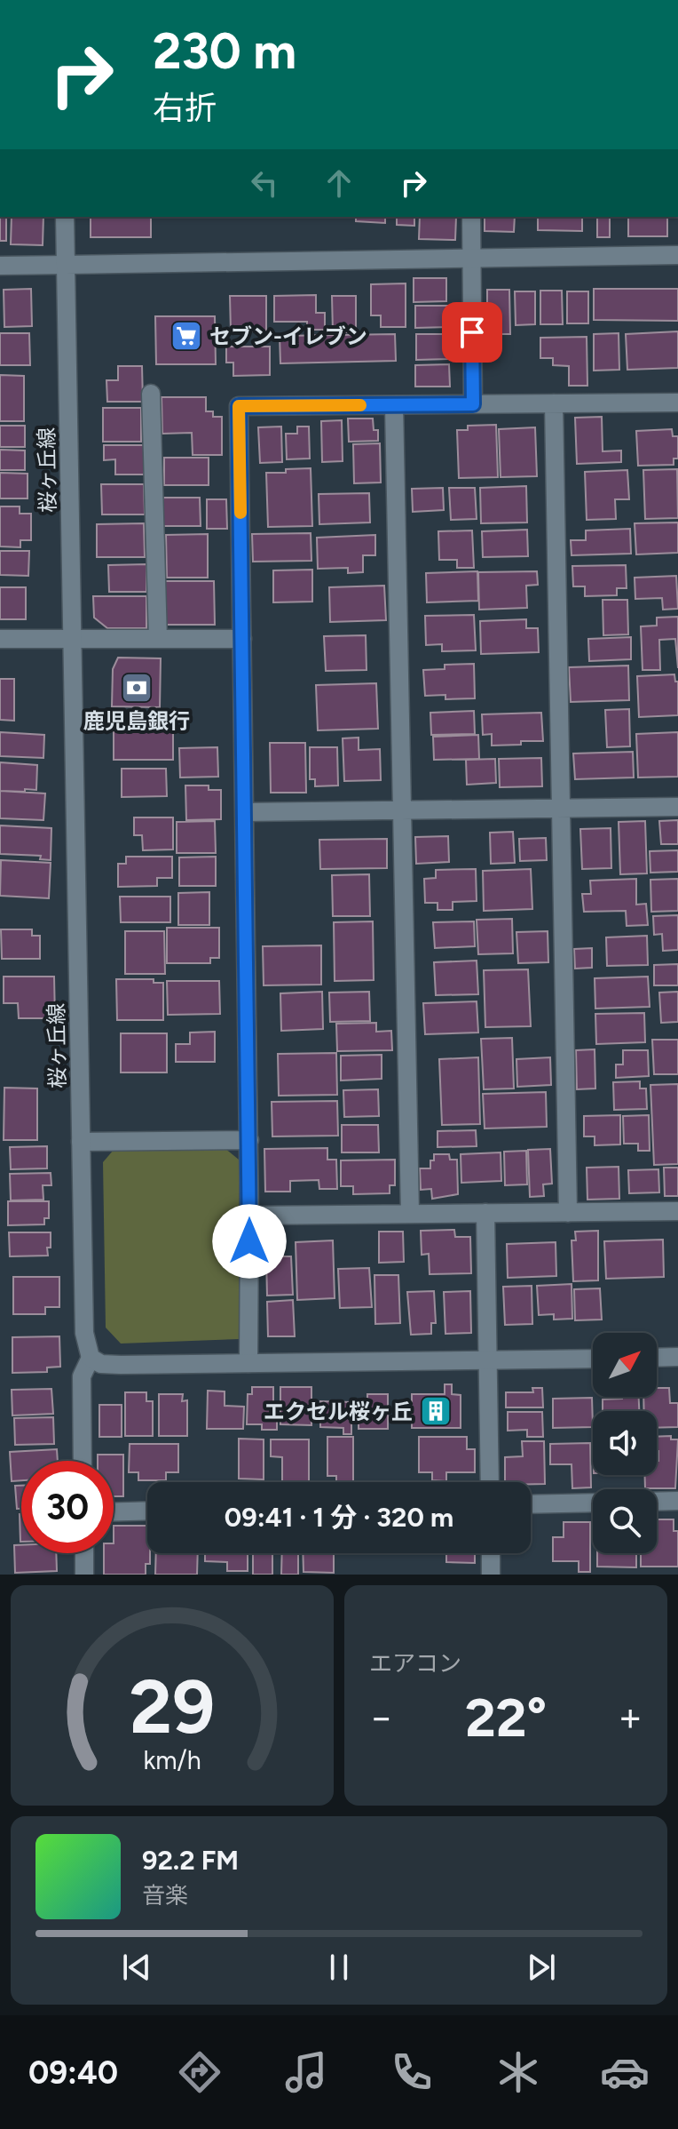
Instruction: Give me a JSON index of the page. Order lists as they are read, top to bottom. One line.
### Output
{"streets":{"street":["桜ヶ丘線"]},"places":{"supermarket":["セブン-イレブン"],"bank":["鹿児島銀行"],"building":["エクセル桜ヶ丘"]},"north":"top right","page":{"turn":["230 m","右折"],"limit":"30","trip":"09:41 · 1 分 · 320 m","tile":"エアコン","heat":["−","22°","+"],"song":["92.2 FM","音楽"],"tabs":"09:40","gauge":["29","km/h"]}}
